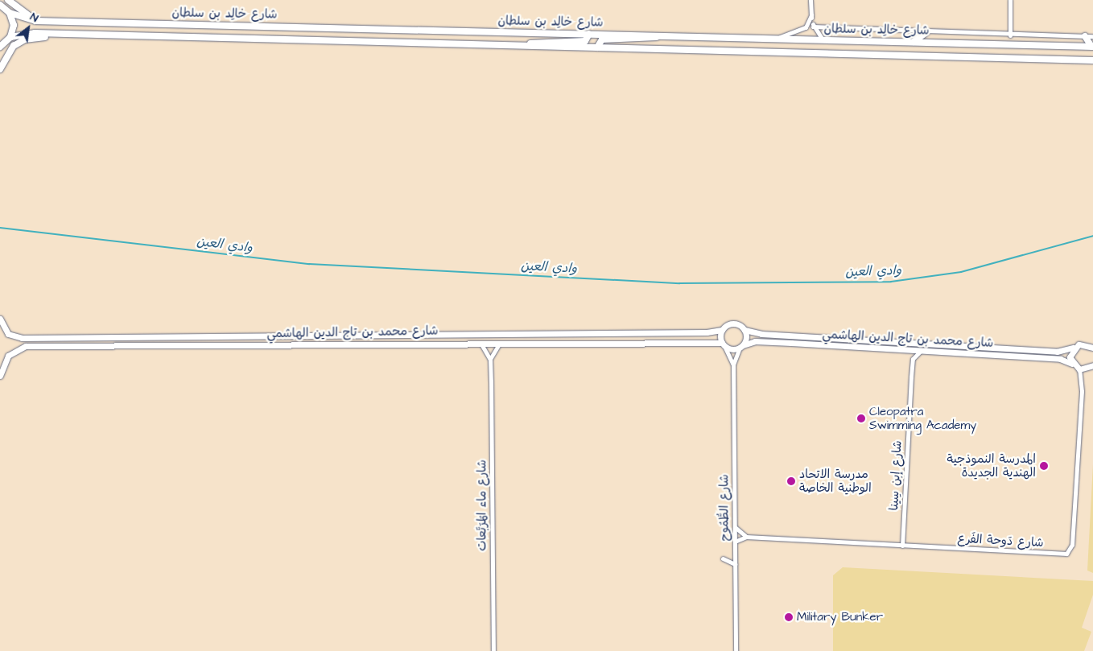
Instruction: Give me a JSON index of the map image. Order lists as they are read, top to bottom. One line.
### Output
{"streets":{"main road":["شارع خالِد بن سلطان"],"street":["شارع محمد بن تاج الدين الهاشمي","شارع إبن سِينا","شارع ماء المُرَبَّعات","شارع الطُّمُوح","شارع دَوحة الفَرع"]},"crossings":[["شارع محمد بن تاج الدين الهاشمي","شارع ماء المُرَبَّعات"],["شارع محمد بن تاج الدين الهاشمي","شارع الطُّمُوح"],["شارع محمد بن تاج الدين الهاشمي","شارع دَوحة الفَرع"],["شارع إبن سِينا","شارع دَوحة الفَرع"],["شارع الطُّمُوح","شارع دَوحة الفَرع"]],"water":["وادي العين"],"places":["Cleopatra Swimming Academy","المدرسة النموذجية الهندية الجديدة","مدرسة الاتحاد الوطنية الخاصة","Military Bunker"],"north":"top right"}
